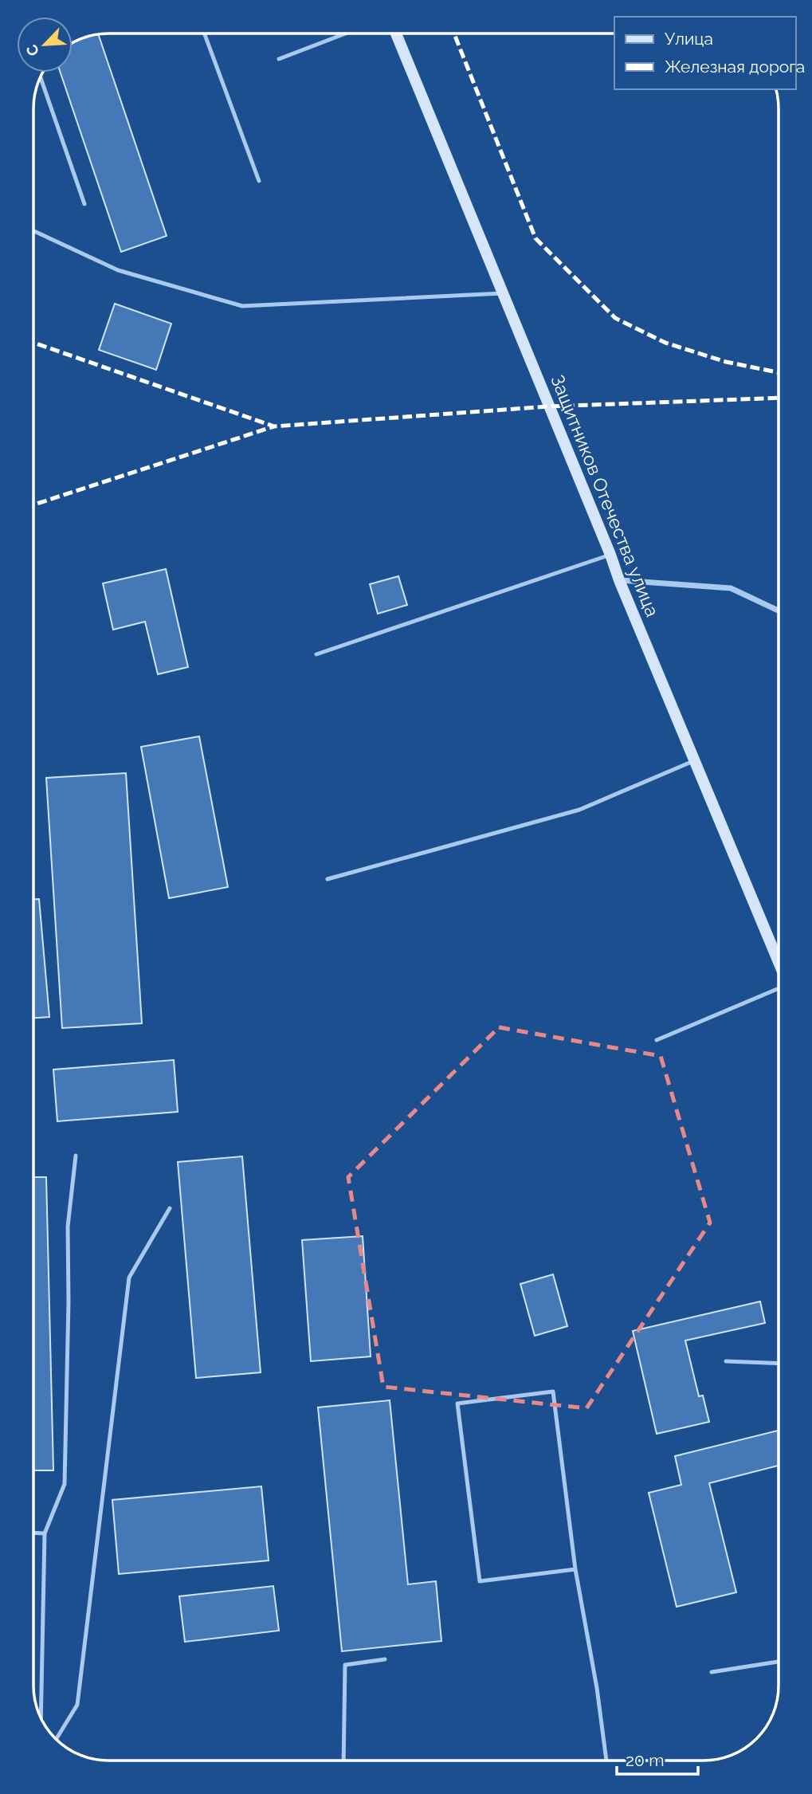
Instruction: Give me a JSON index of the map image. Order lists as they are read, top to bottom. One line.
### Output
{"streets":{"main road":["Защитников Отечества улица"]},"legend":["Улица","Железная дорога"],"scale_bar":"20 m","north":"bottom left"}
